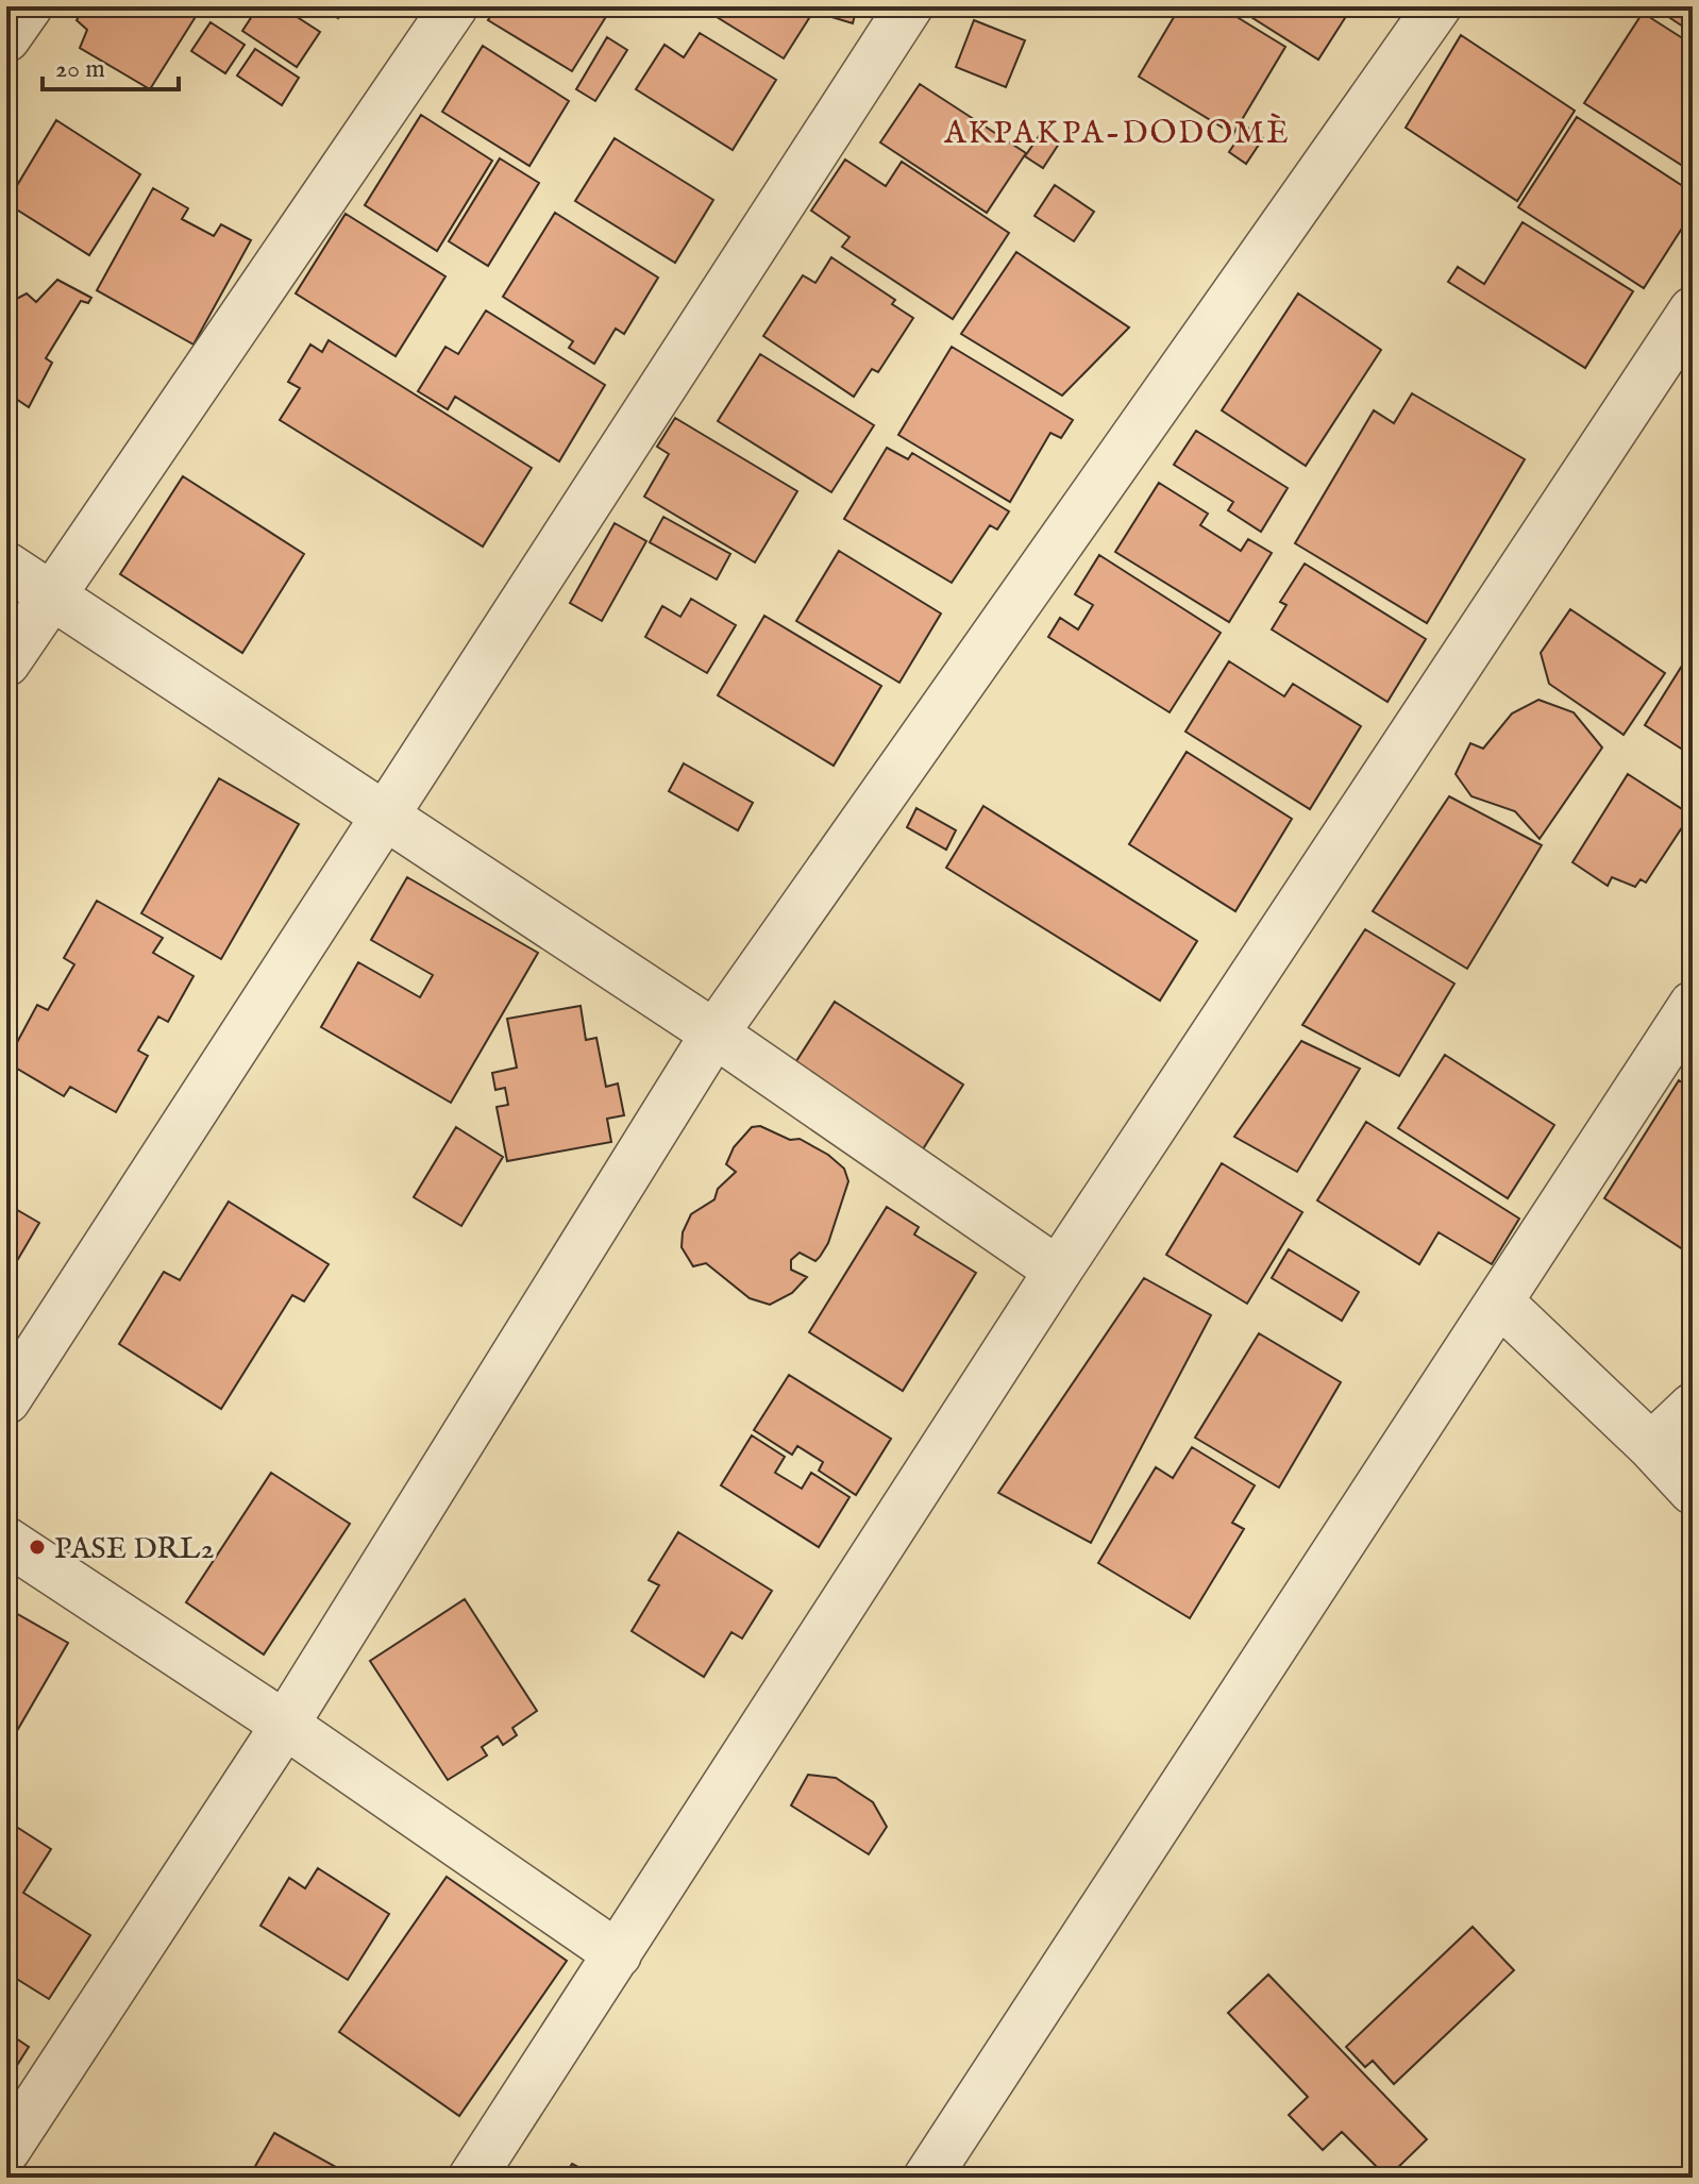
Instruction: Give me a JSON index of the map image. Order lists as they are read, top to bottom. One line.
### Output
{"districts":["AKPAKPA-DODOMÈ"],"places":["PASE DRL2"],"scale_bar":"20 m"}
